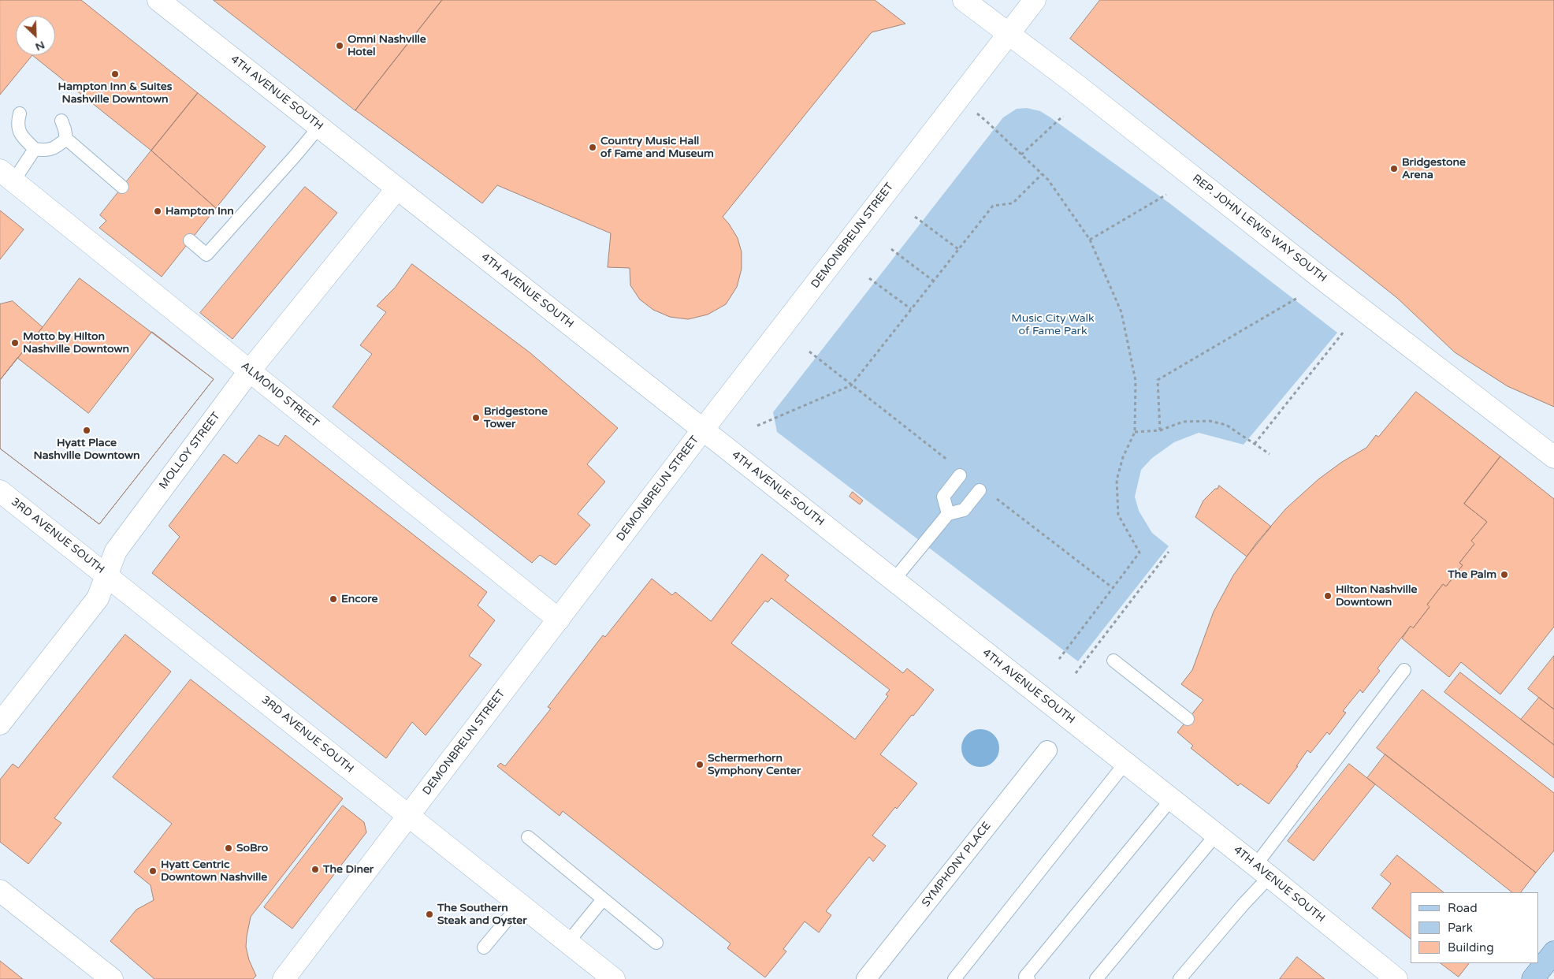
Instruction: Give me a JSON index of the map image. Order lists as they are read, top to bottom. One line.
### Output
{"streets":{"street":["4TH AVENUE SOUTH","REP. JOHN LEWIS WAY SOUTH","DEMONBREUN STREET","ALMOND STREET","MOLLOY STREET","3RD AVENUE SOUTH","SYMPHONY PLACE"]},"crossings":[["4TH AVENUE SOUTH","DEMONBREUN STREET"],["4TH AVENUE SOUTH","MOLLOY STREET"],["REP. JOHN LEWIS WAY SOUTH","DEMONBREUN STREET"],["DEMONBREUN STREET","ALMOND STREET"],["DEMONBREUN STREET","3RD AVENUE SOUTH"],["ALMOND STREET","MOLLOY STREET"],["MOLLOY STREET","3RD AVENUE SOUTH"]],"parks":["Music City Walk of Fame Park"],"places":["Omni Nashville Hotel","Hampton Inn & Suites Nashville Downtown","Country Music Hall of Fame and Museum","Bridgestone Arena","Hampton Inn","Motto by Hilton Nashville Downtown","Bridgestone Tower","Hyatt Place Nashville Downtown","The Palm","Hilton Nashville Downtown","Encore","Schermerhorn Symphony Center","SoBro","The Diner","Hyatt Centric Downtown Nashville","The Southern Steak and Oyster"],"legend":["Road","Park","Building"],"north":"bottom right"}
